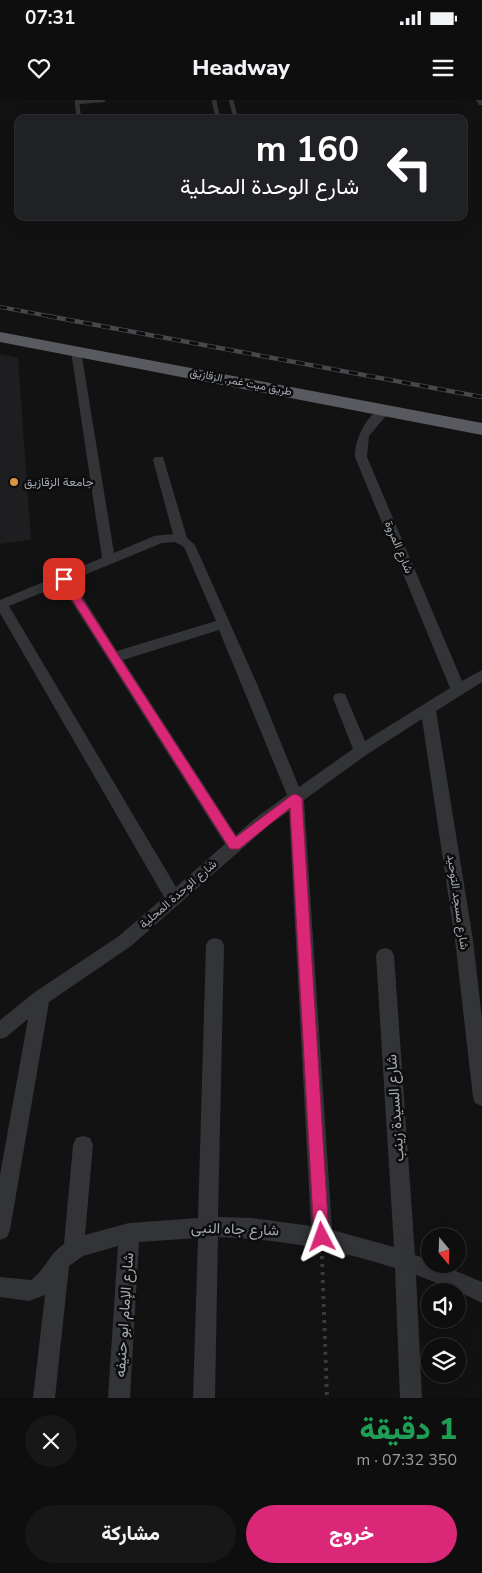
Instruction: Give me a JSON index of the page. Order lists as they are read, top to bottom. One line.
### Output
{"streets":{"highway":["طريق ميت غمر, الزقازيق"],"street":["شارع المروة","شارع الوحدة المحلية","شارع مسجد التوحيد","شارع السيدة زينب","شارع جاه النبى","شارع الإمام ابو حنيفه"]},"crossings":[["طريق ميت غمر, الزقازيق","شارع المروة"],["شارع المروة","شارع الوحدة المحلية"],["شارع الوحدة المحلية","شارع مسجد التوحيد"],["شارع السيدة زينب","شارع جاه النبى"],["شارع جاه النبى","شارع الإمام ابو حنيفه"]],"places":["جامعة الزقازيق"],"north":"bottom","page":{"status":"07:31","header":"Headway","turn":["160 m","شارع الوحدة المحلية"],"heading":["1 دقيقة","350 m · 07:32"],"buttons":["خروج","مشاركة"]}}
